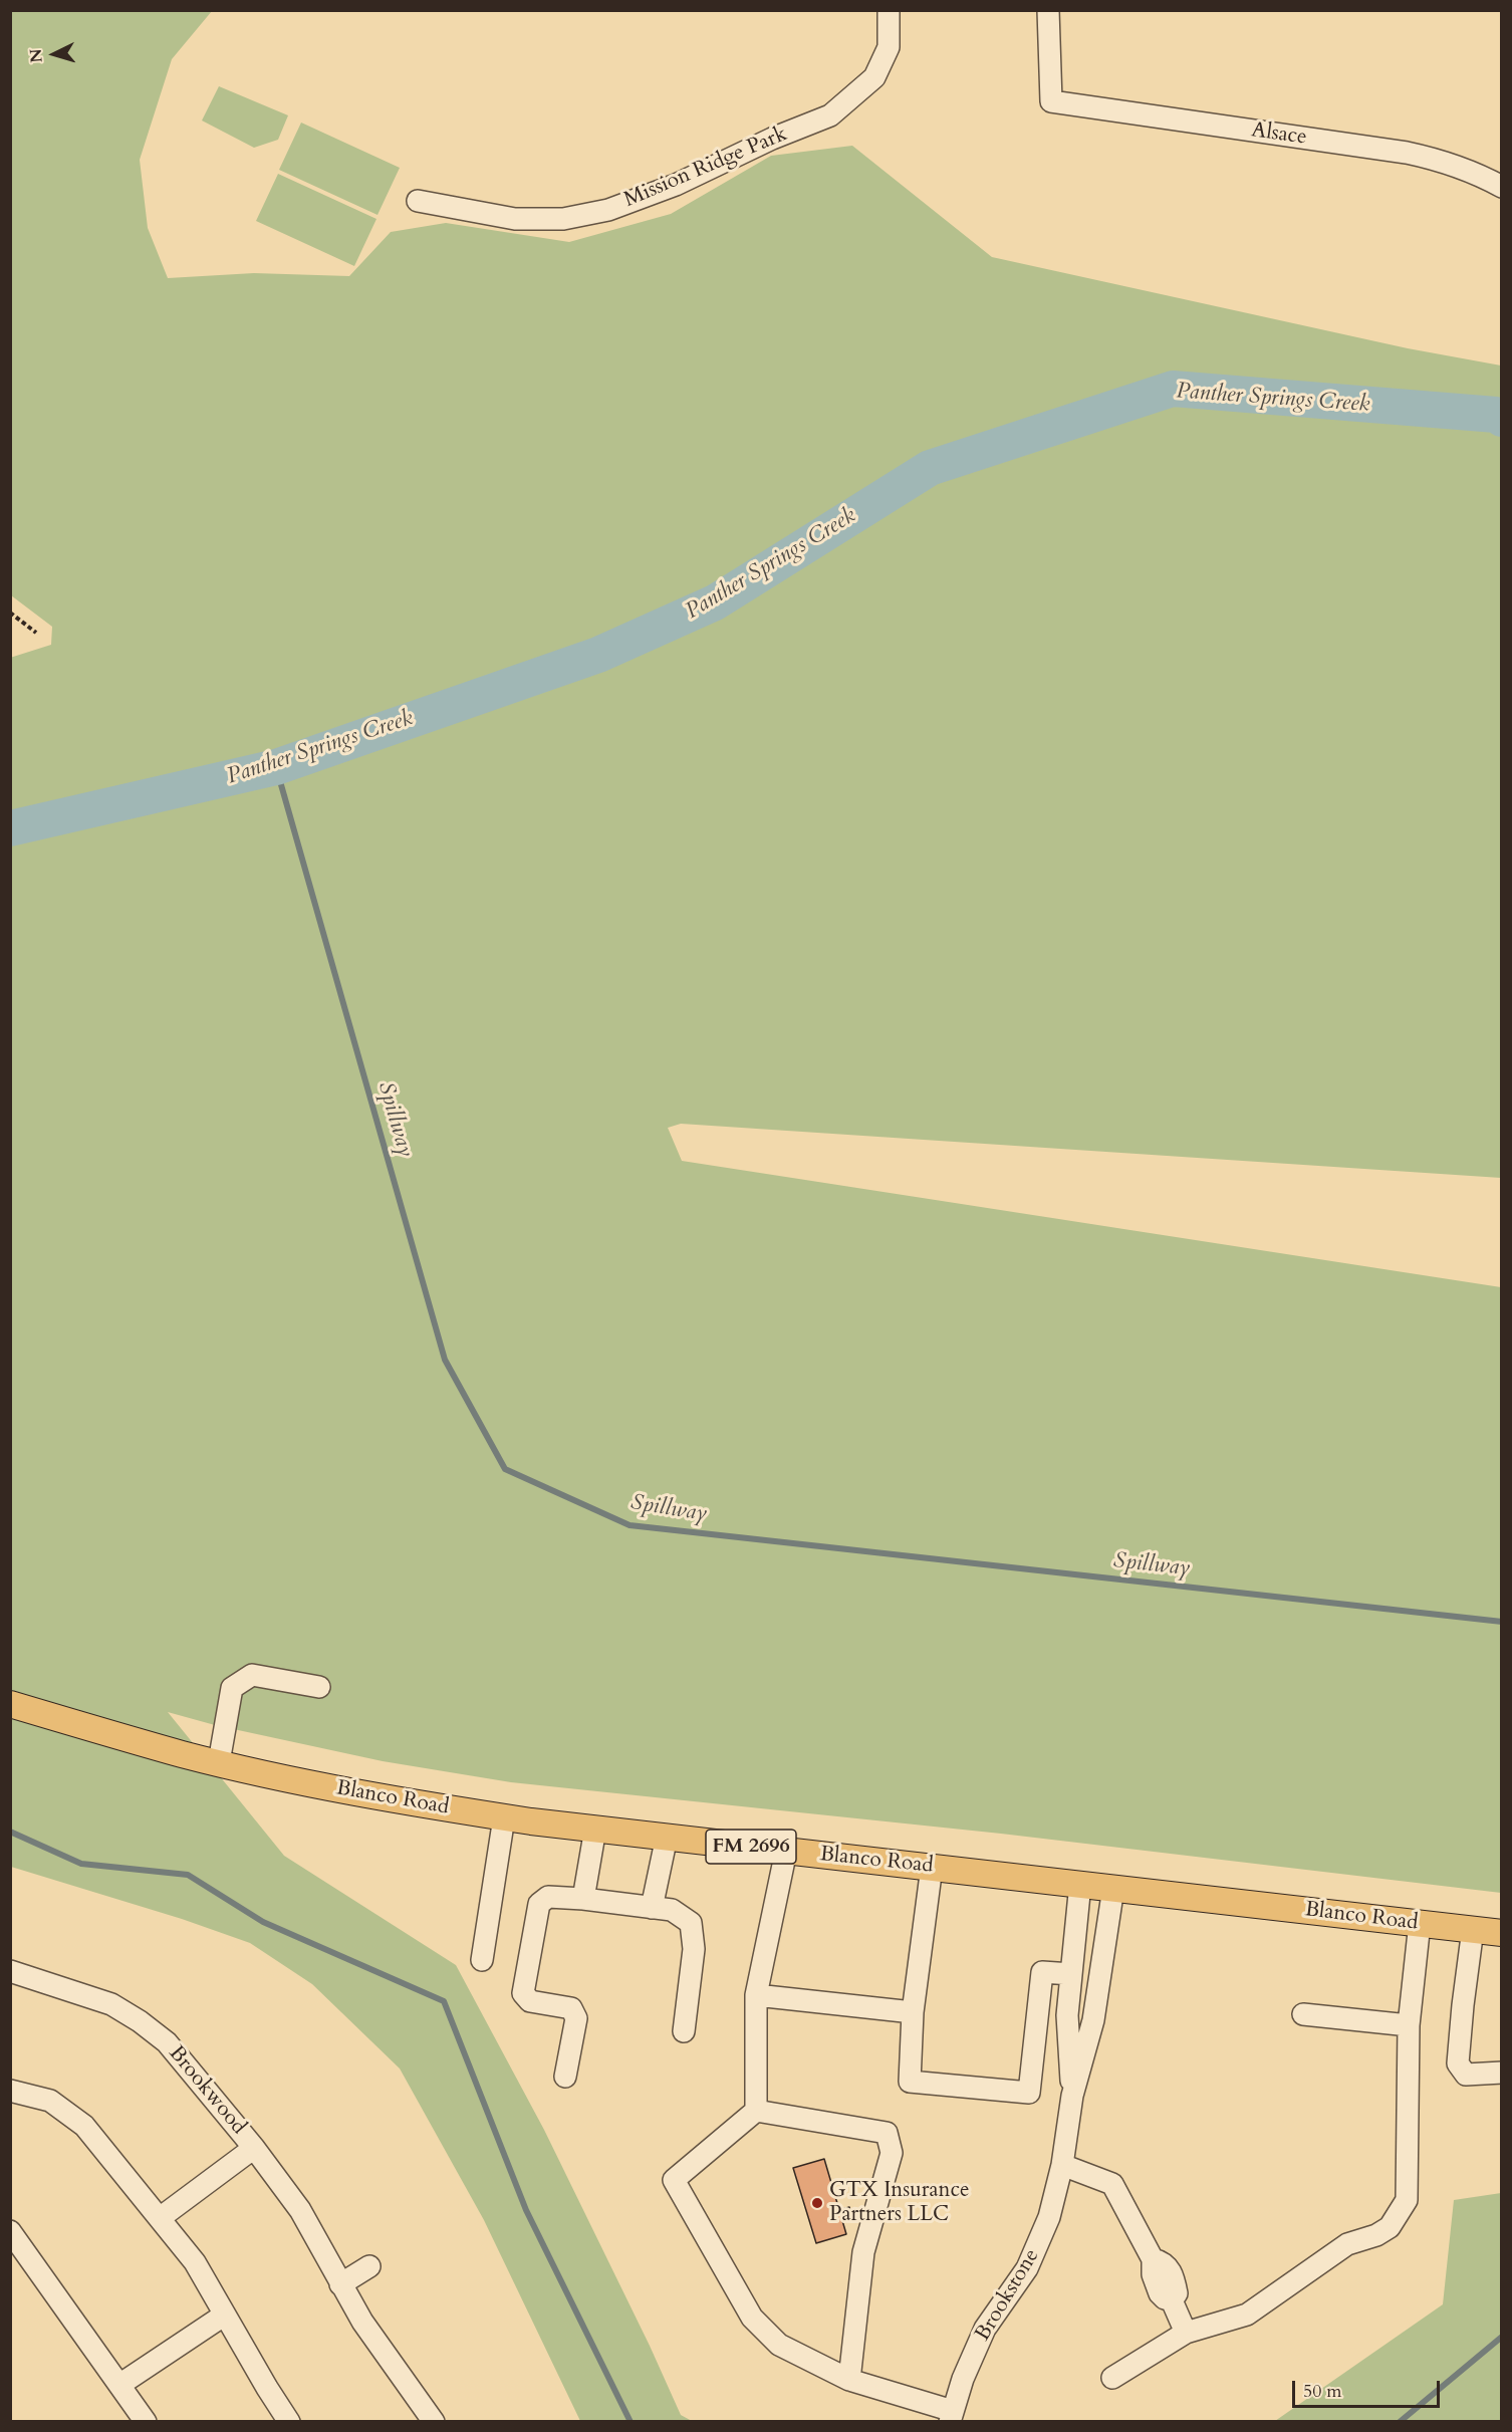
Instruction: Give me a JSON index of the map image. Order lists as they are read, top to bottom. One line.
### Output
{"streets":{"main road":["Blanco Road","FM 2696"],"street":["Alsace","Mission Ridge Park","Brookwood","Brookstone"]},"crossings":[["Blanco Road","Brookstone"]],"water":["Panther Springs Creek","Spillway"],"places":["GTX Insurance Partners LLC"],"scale_bar":"50 m","north":"left"}
